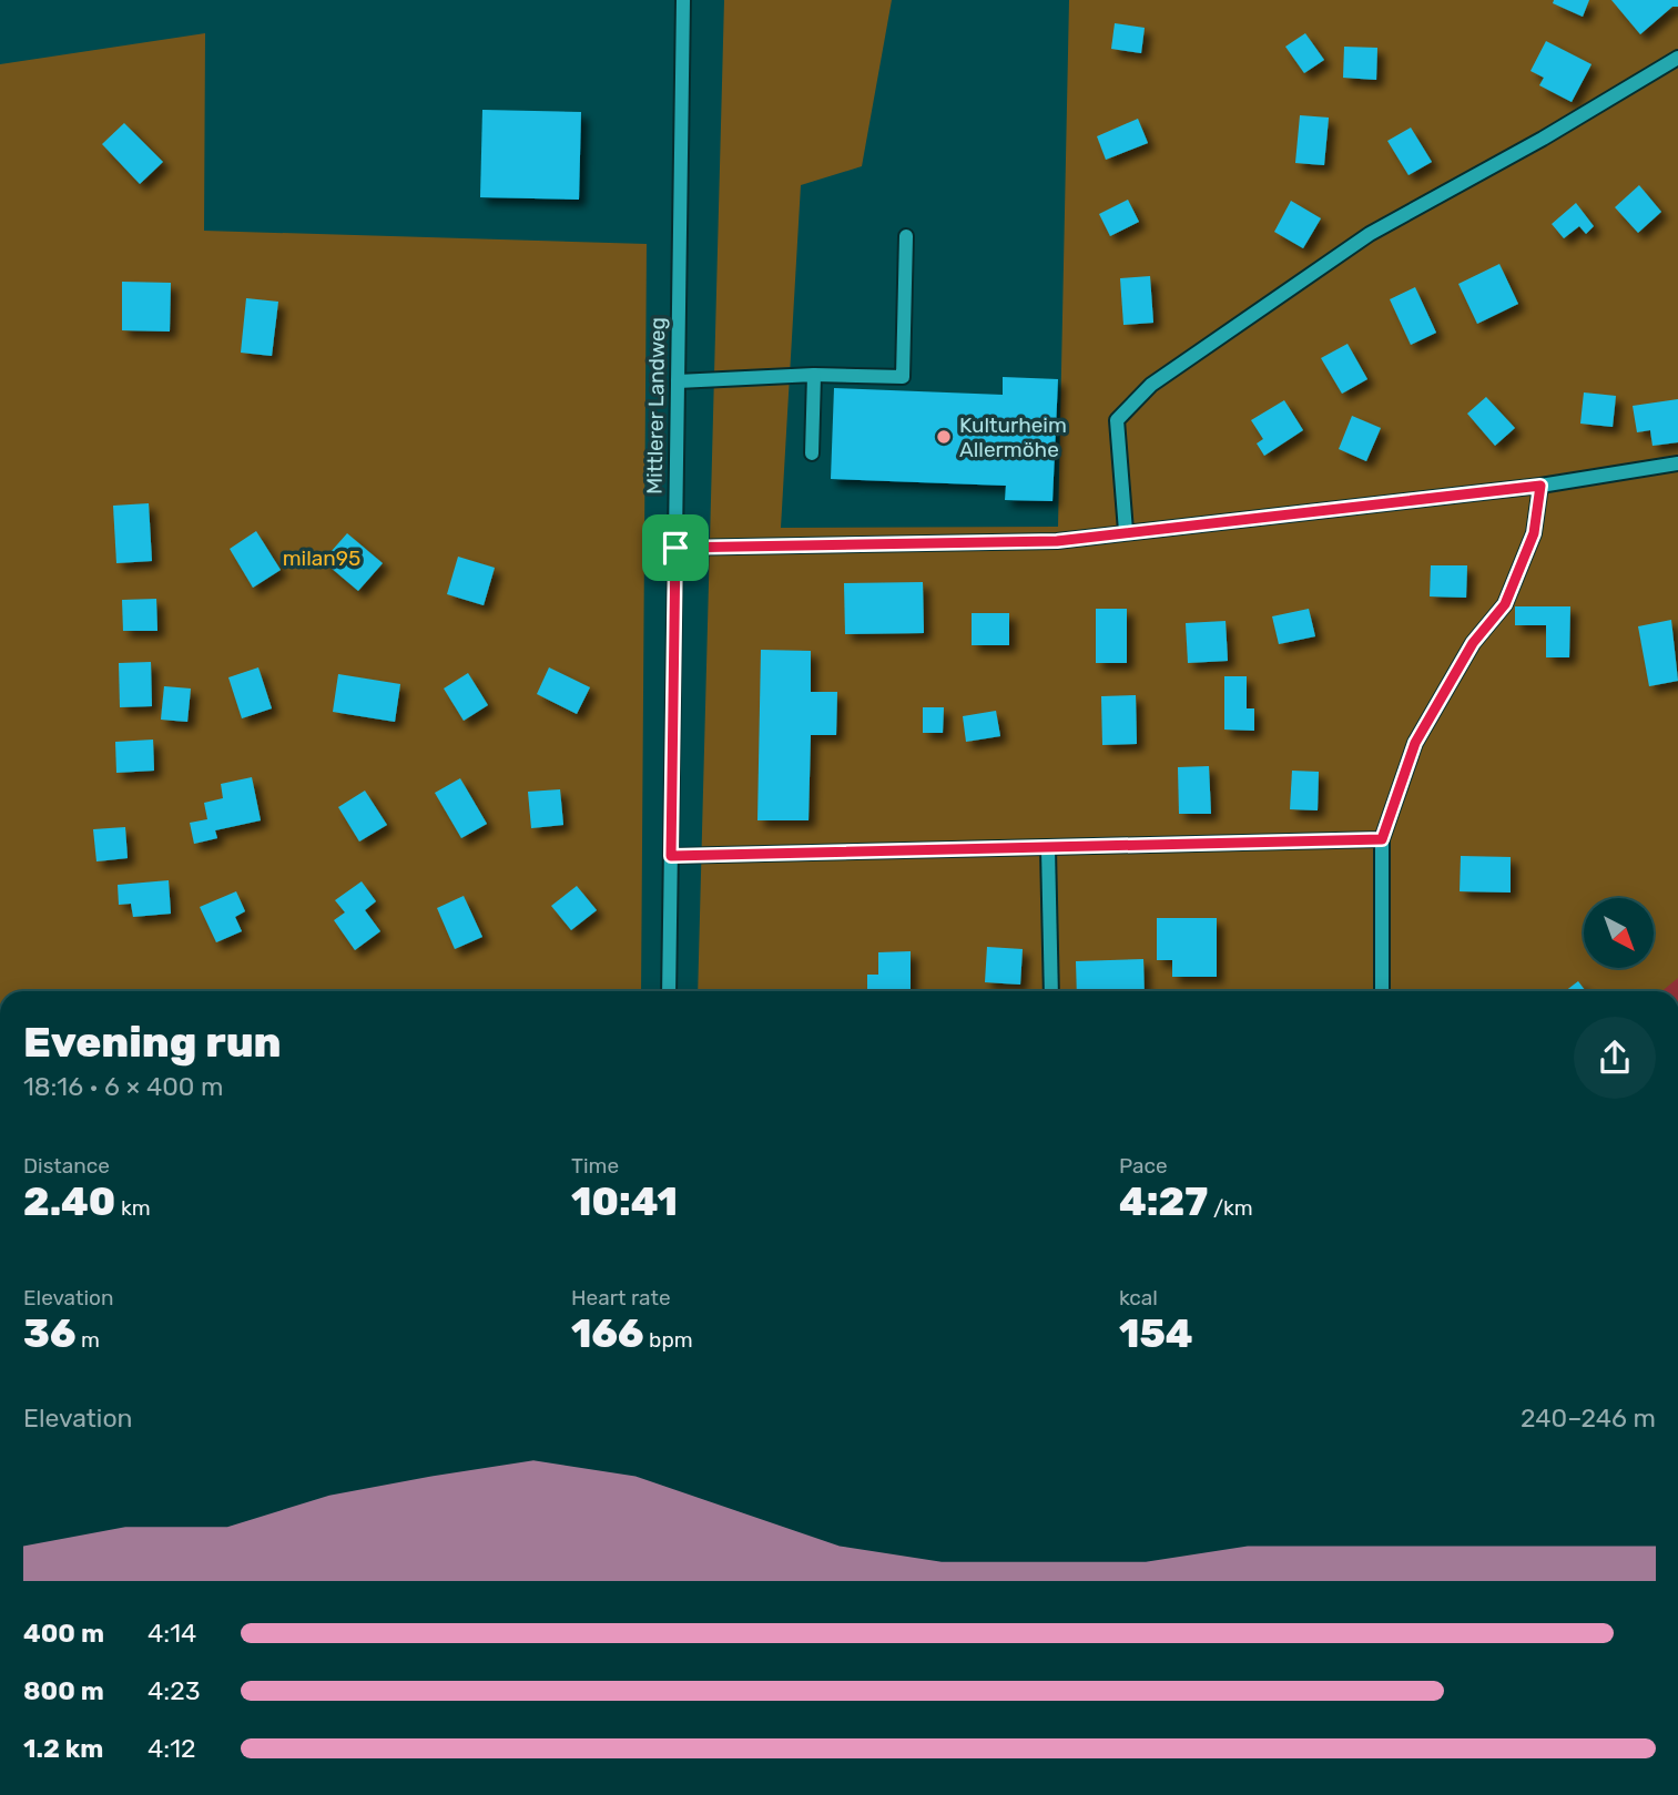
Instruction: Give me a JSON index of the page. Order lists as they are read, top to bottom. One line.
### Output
{"streets":{"street":["Mittlerer Landweg"]},"parks":["milan95"],"places":["Kulturheim Allermöhe"],"north":"bottom right","page":{"heading":["Evening run","18:16 · 6 × 400 m"],"stats":[["Distance","2.40 km"],["Time","10:41"],["Pace","4:27 /km"],["Elevation","36 m"],["Heart rate","166 bpm"],["kcal","154"]],"chart":["Elevation","240–246 m"],"list":[{"name":"400 m","note":"4:14"},{"name":"800 m","note":"4:23"},{"name":"1.2 km","note":"4:12"}]}}
